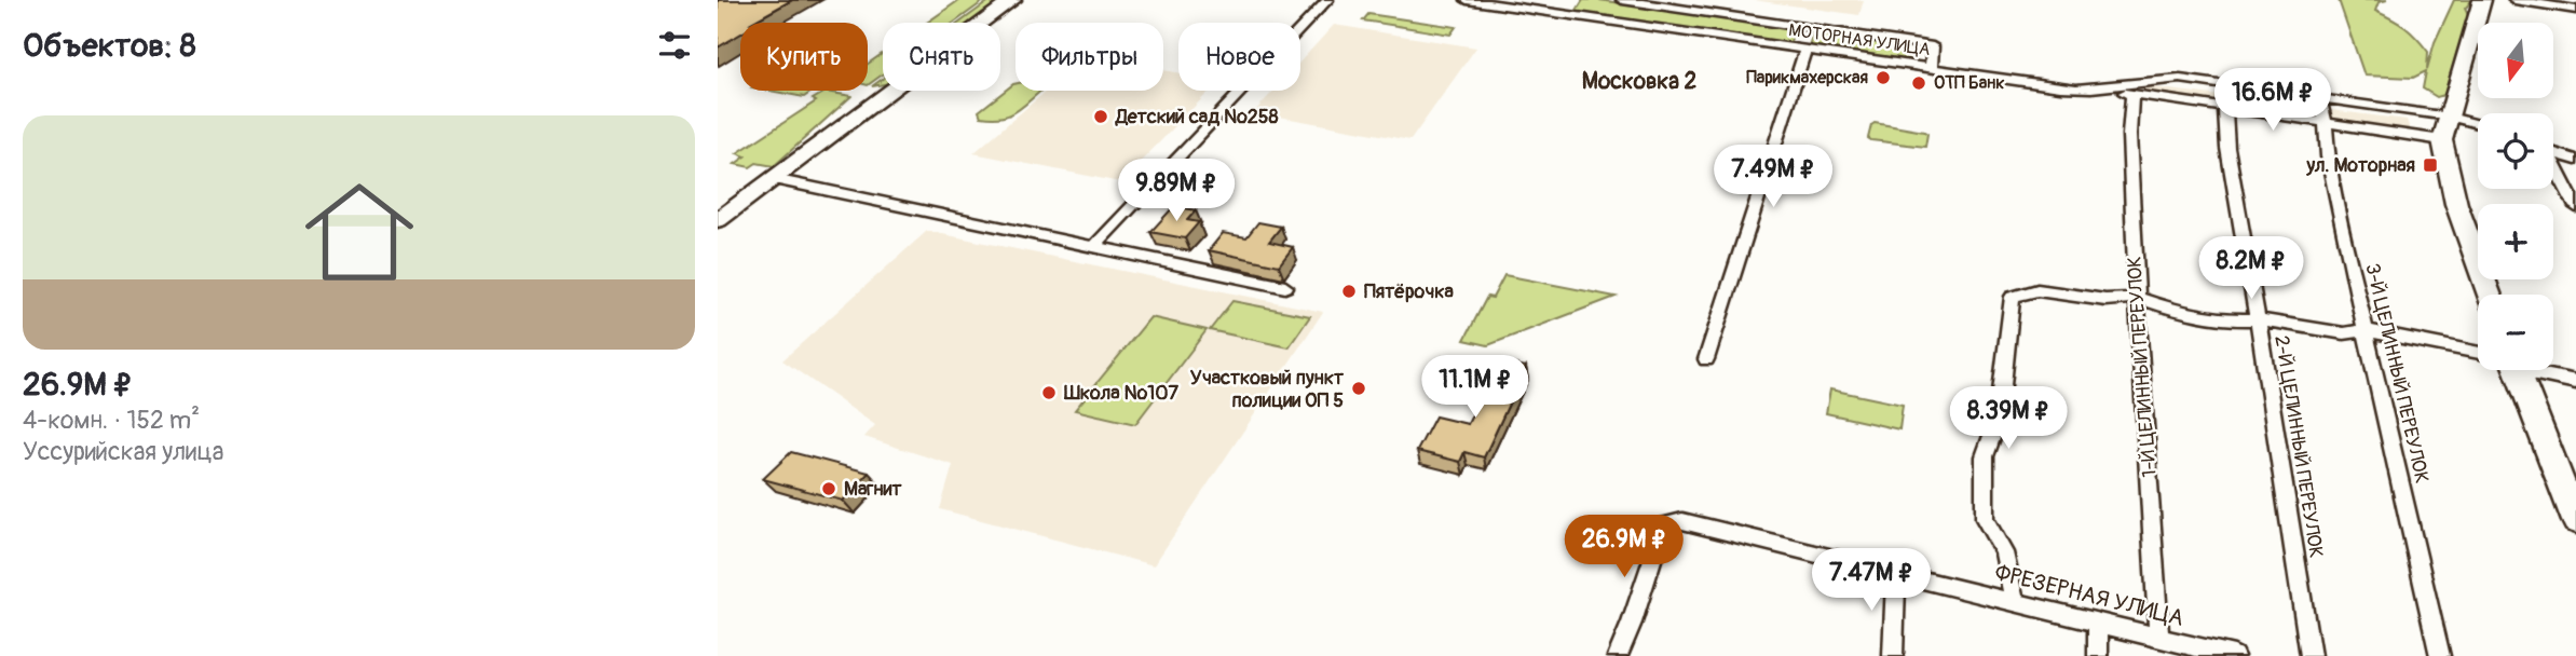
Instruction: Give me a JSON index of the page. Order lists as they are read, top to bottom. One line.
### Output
{"streets":{"street":["МОТОРНАЯ УЛИЦА","1-Й ЦЕЛИННЫЙ ПЕРЕУЛОК","3-Й ЦЕЛИННЫЙ ПЕРЕУЛОК","2-Й ЦЕЛИННЫЙ ПЕРЕУЛОК","ФРЕЗЕРНАЯ УЛИЦА"]},"crossings":[["МОТОРНАЯ УЛИЦА","1-Й ЦЕЛИННЫЙ ПЕРЕУЛОК"],["МОТОРНАЯ УЛИЦА","3-Й ЦЕЛИННЫЙ ПЕРЕУЛОК"],["МОТОРНАЯ УЛИЦА","2-Й ЦЕЛИННЫЙ ПЕРЕУЛОК"],["1-Й ЦЕЛИННЫЙ ПЕРЕУЛОК","ФРЕЗЕРНАЯ УЛИЦА"]],"districts":["Московка 2"],"places":{"other":["Парикмахерская","ОТП Банк","Детский сад №258","Пятёрочка","Участковый пункт полиции ОП 5","Школа №107","Магнит"],"transit":["ул. Моторная"]},"north":"bottom","page":{"heading":"Объектов: 8","map_buttons":["+","−"],"chip":["Купить","Снять","Фильтры","Новое"],"price":["16.6M ₽","7.49M ₽","9.89M ₽","8.2M ₽","11.1M ₽","8.39M ₽","26.9M ₽","7.47M ₽"],"list":[{"name":"26.9M ₽","note":"4-комн. · 152 m² · Уссурийская улица"}]}}
